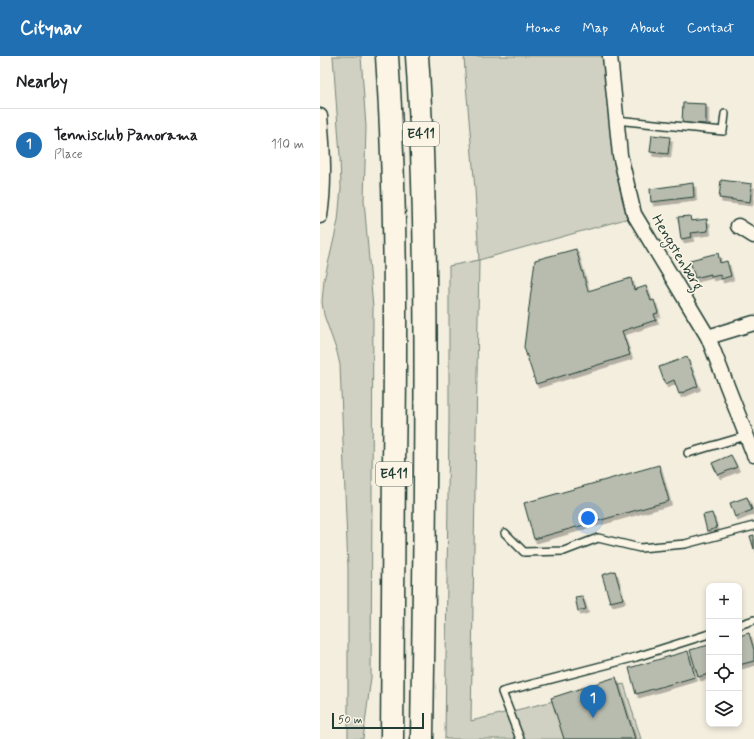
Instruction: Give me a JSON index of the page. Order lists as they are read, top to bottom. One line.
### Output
{"streets":{"highway":["E411"],"street":["Hengstenberg"]},"scale_bar":"50 m","page":{"header":"Citynav","nav":["Home","Map","About","Contact"],"heading":"Nearby","list":[{"mark":"1","name":"Tennisclub Panorama","note":"Place","value":"110 m"}],"map_buttons":["+","−"],"pins":"1","scale":"50 m"}}
